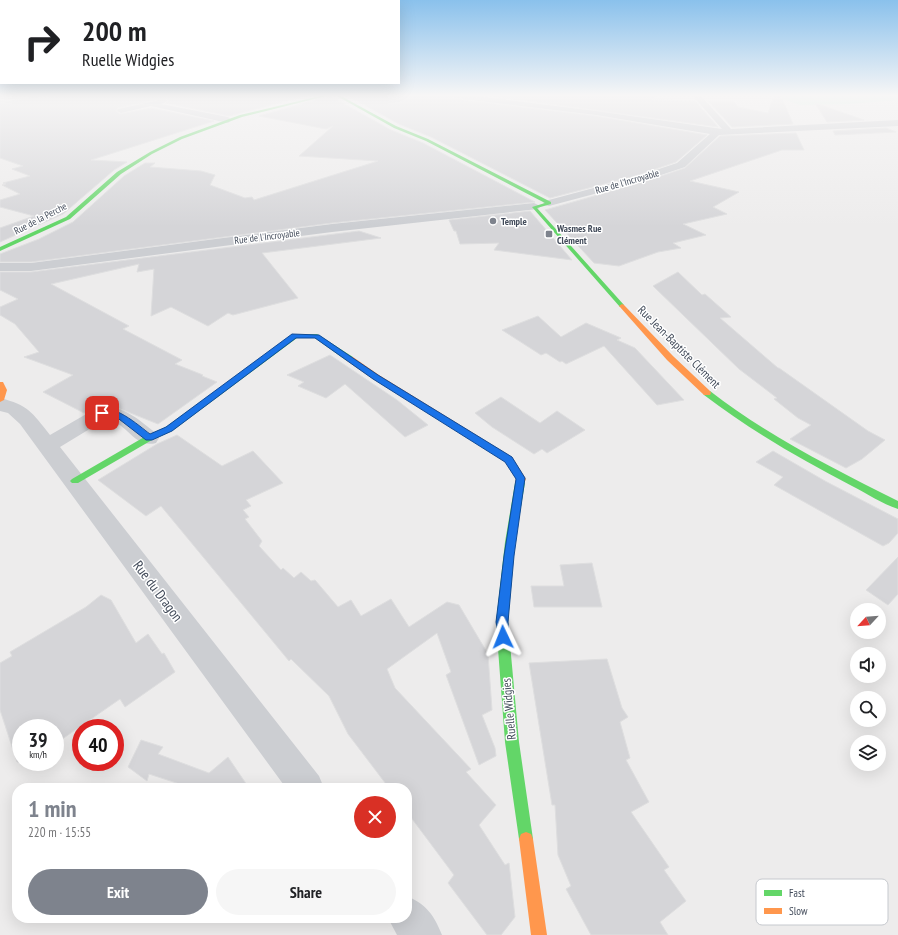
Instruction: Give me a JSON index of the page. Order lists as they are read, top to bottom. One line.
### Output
{"streets":{"street":["Rue de l'Incroyable","Rue de la Perche","Rue Jean-Baptiste Clément","Rue du Dragon","Ruelle Widgies"]},"crossings":[["Rue de l'Incroyable","Rue Jean-Baptiste Clément"],["Rue du Dragon","Ruelle Widgies"]],"places":{"other":["Temple"],"transit":["Wasmes Rue Clément"]},"legend":["Fast","Slow"],"north":"bottom left","page":{"turn":["200 m","Ruelle Widgies"],"speed":"39 km/h","limit":"40","heading":["1 min","220 m · 15:55"],"buttons":["Exit","Share"]}}
